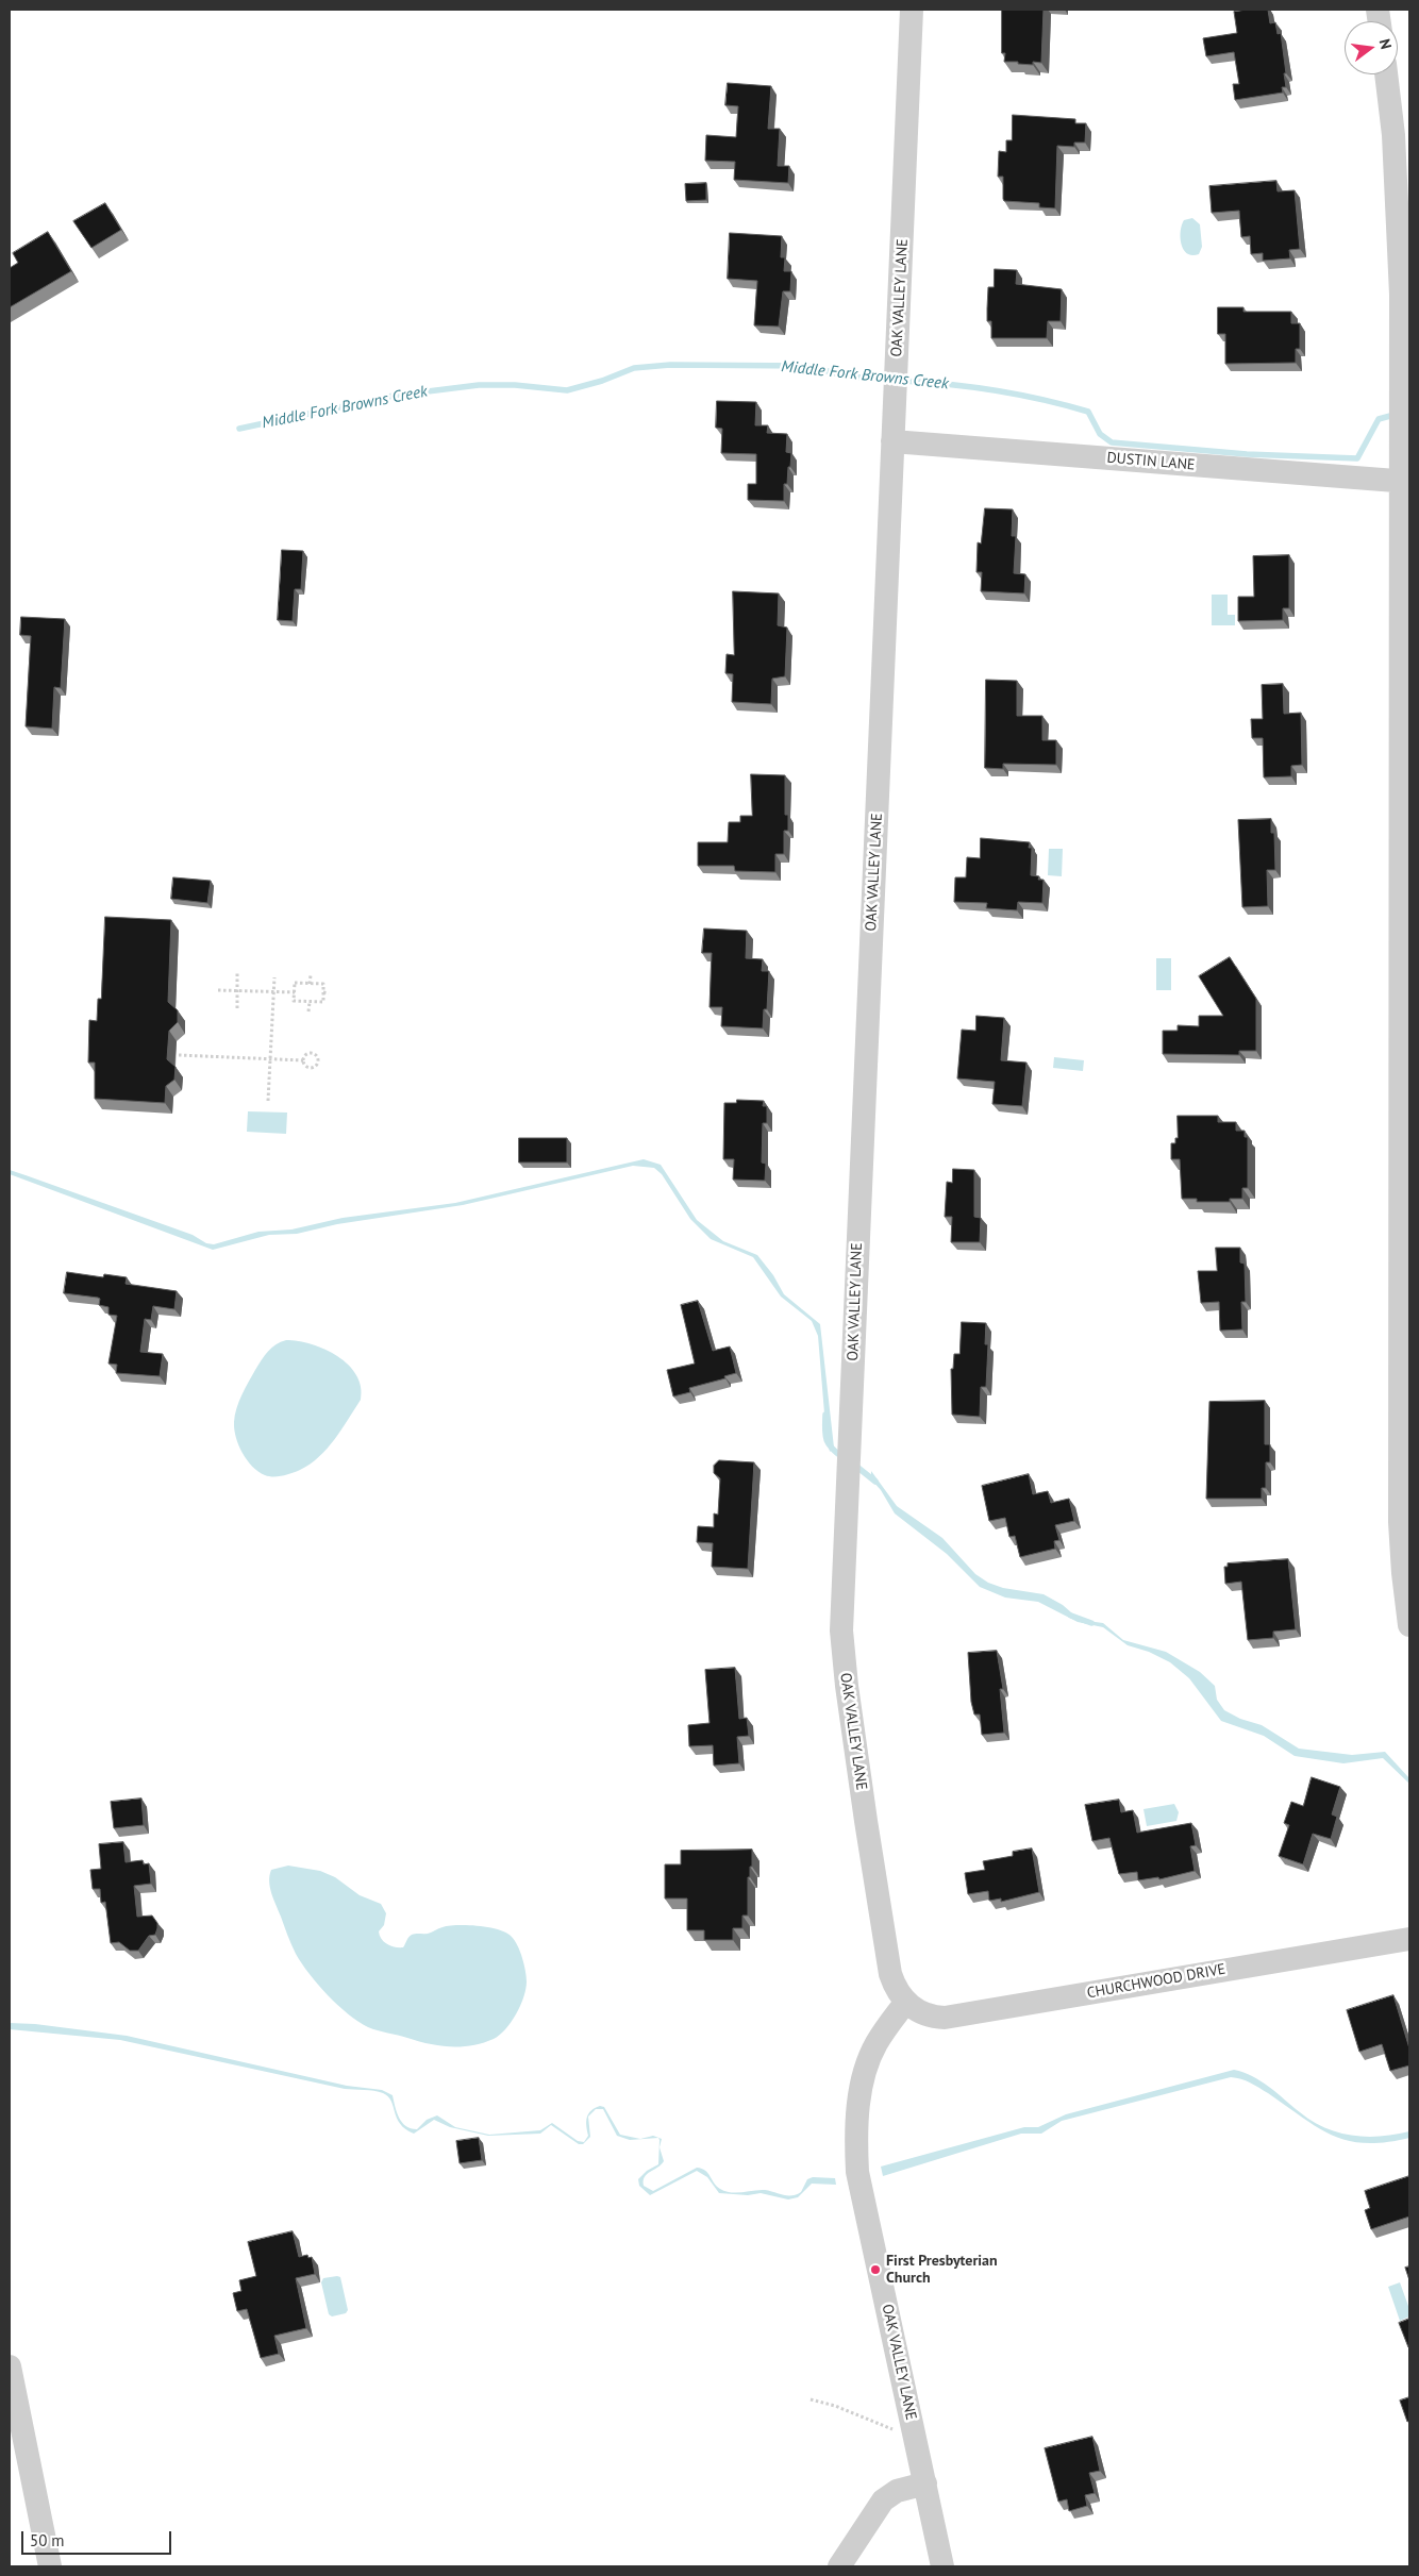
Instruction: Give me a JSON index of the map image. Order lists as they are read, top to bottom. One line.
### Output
{"streets":{"street":["OAK VALLEY LANE","DUSTIN LANE","CHURCHWOOD DRIVE"]},"crossings":[["OAK VALLEY LANE","DUSTIN LANE"],["OAK VALLEY LANE","CHURCHWOOD DRIVE"]],"water":["Middle Fork Browns Creek"],"places":["First Presbyterian Church"],"scale_bar":"50 m","north":"right"}
